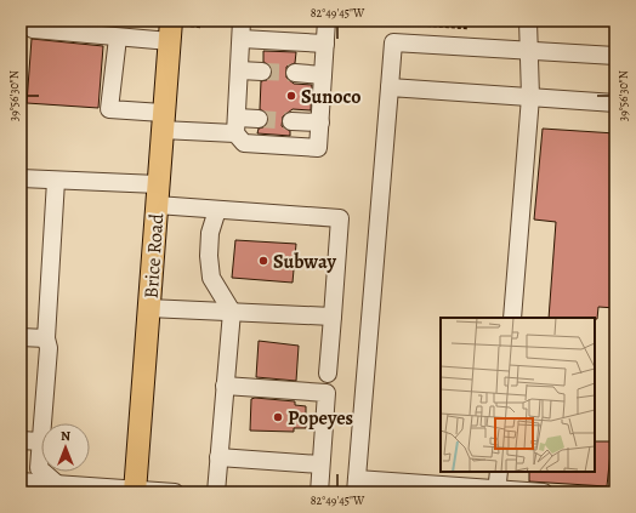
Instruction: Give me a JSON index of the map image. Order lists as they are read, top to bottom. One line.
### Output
{"streets":{"main road":["Brice Road"]},"places":["Sunoco","Subway","Popeyes"],"north":"top","coordinates":["82°49'45\"W","39°56'30\"N"]}
